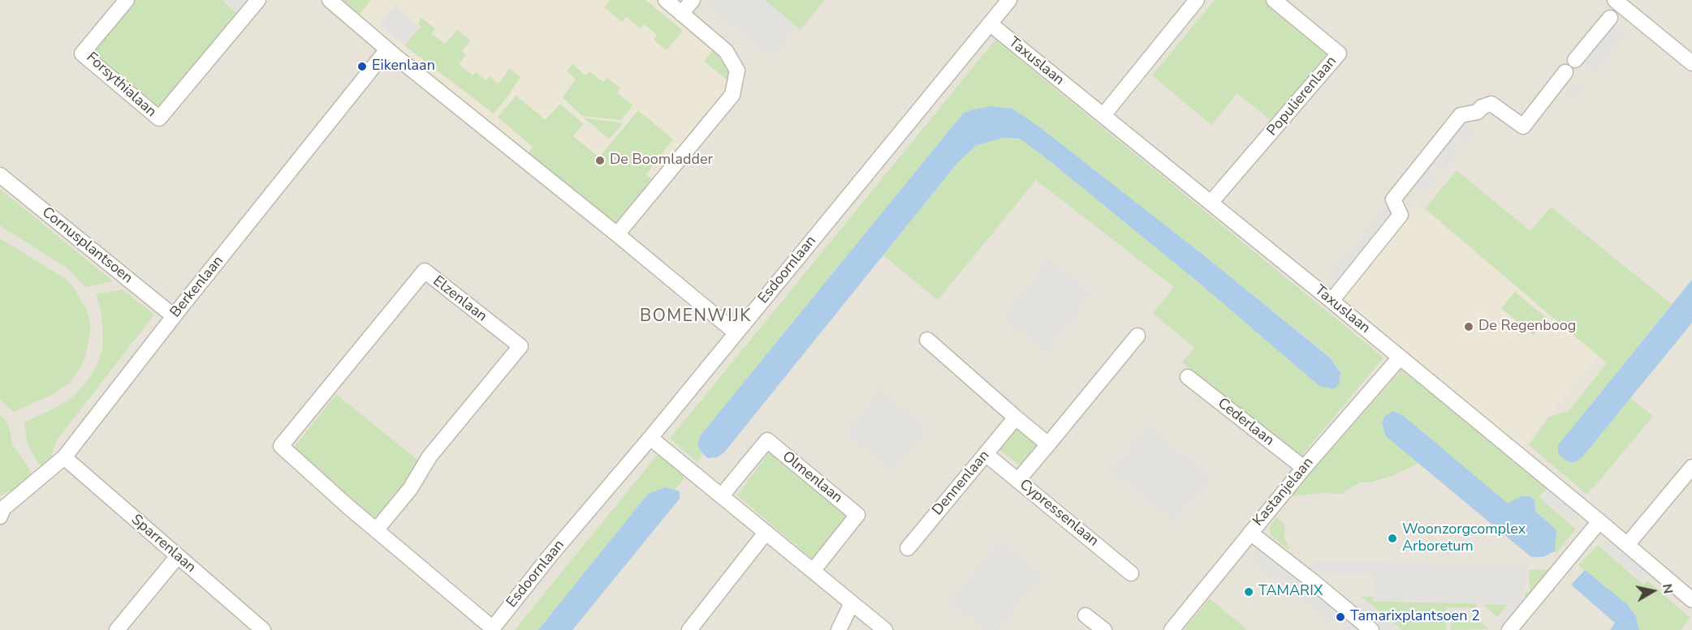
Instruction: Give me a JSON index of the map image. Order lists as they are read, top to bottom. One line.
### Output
{"streets":{"street":["Taxuslaan","Forsythialaan","Populierenlaan","Cornusplantsoen","Esdoornlaan","Berkenlaan","Elzenlaan","Cederlaan","Olmenlaan","Dennenlaan","Kastanjelaan","Cypressenlaan","Sparrenlaan"]},"crossings":[["Taxuslaan","Populierenlaan"],["Taxuslaan","Esdoornlaan"],["Taxuslaan","Kastanjelaan"],["Cornusplantsoen","Berkenlaan"],["Esdoornlaan","Elzenlaan"],["Berkenlaan","Sparrenlaan"],["Cederlaan","Kastanjelaan"],["Dennenlaan","Cypressenlaan"]],"districts":["BOMENWIJK"],"places":["Eikenlaan","De Boomladder","De Regenboog","Woonzorgcomplex Arboretum","TAMARIX","Tamarixplantsoen 2"],"north":"right"}
